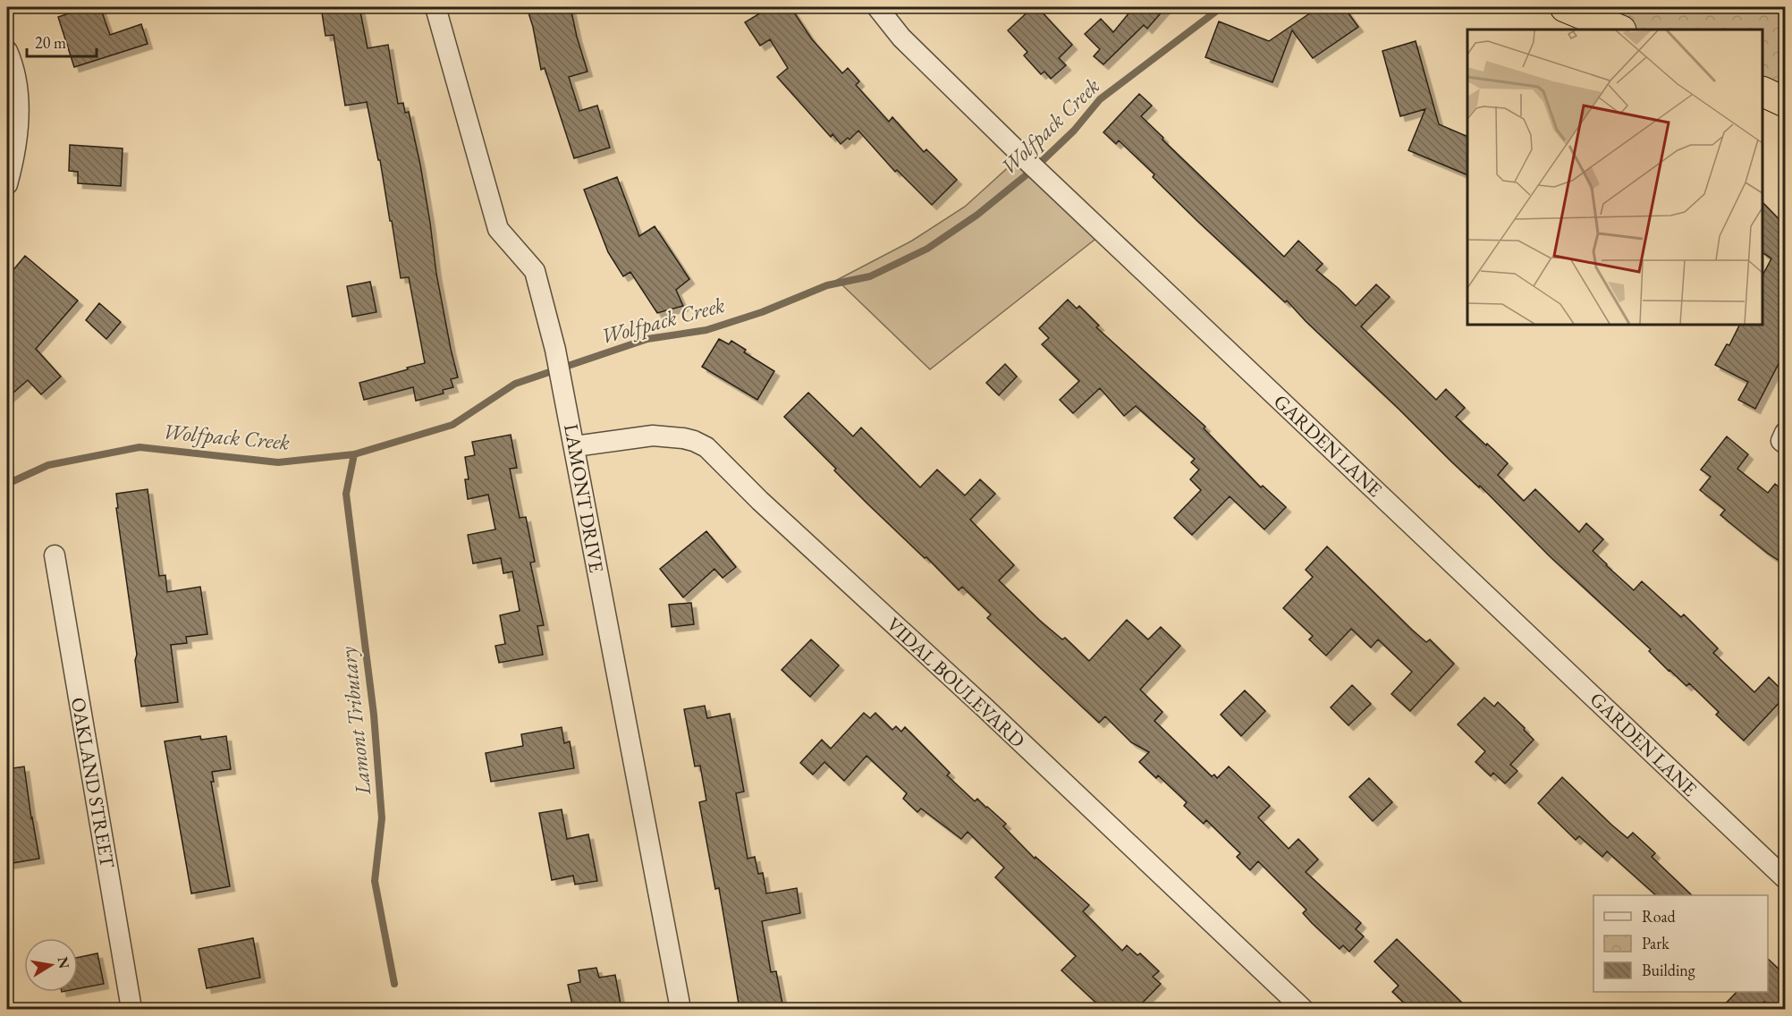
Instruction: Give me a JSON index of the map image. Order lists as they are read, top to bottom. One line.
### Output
{"streets":{"street":["GARDEN LANE","LAMONT DRIVE","VIDAL BOULEVARD","OAKLAND STREET"]},"crossings":[["LAMONT DRIVE","VIDAL BOULEVARD"]],"water":["Wolfpack Creek","Lamont Tributary"],"legend":["Road","Park","Building"],"scale_bar":"20 m","north":"right"}
